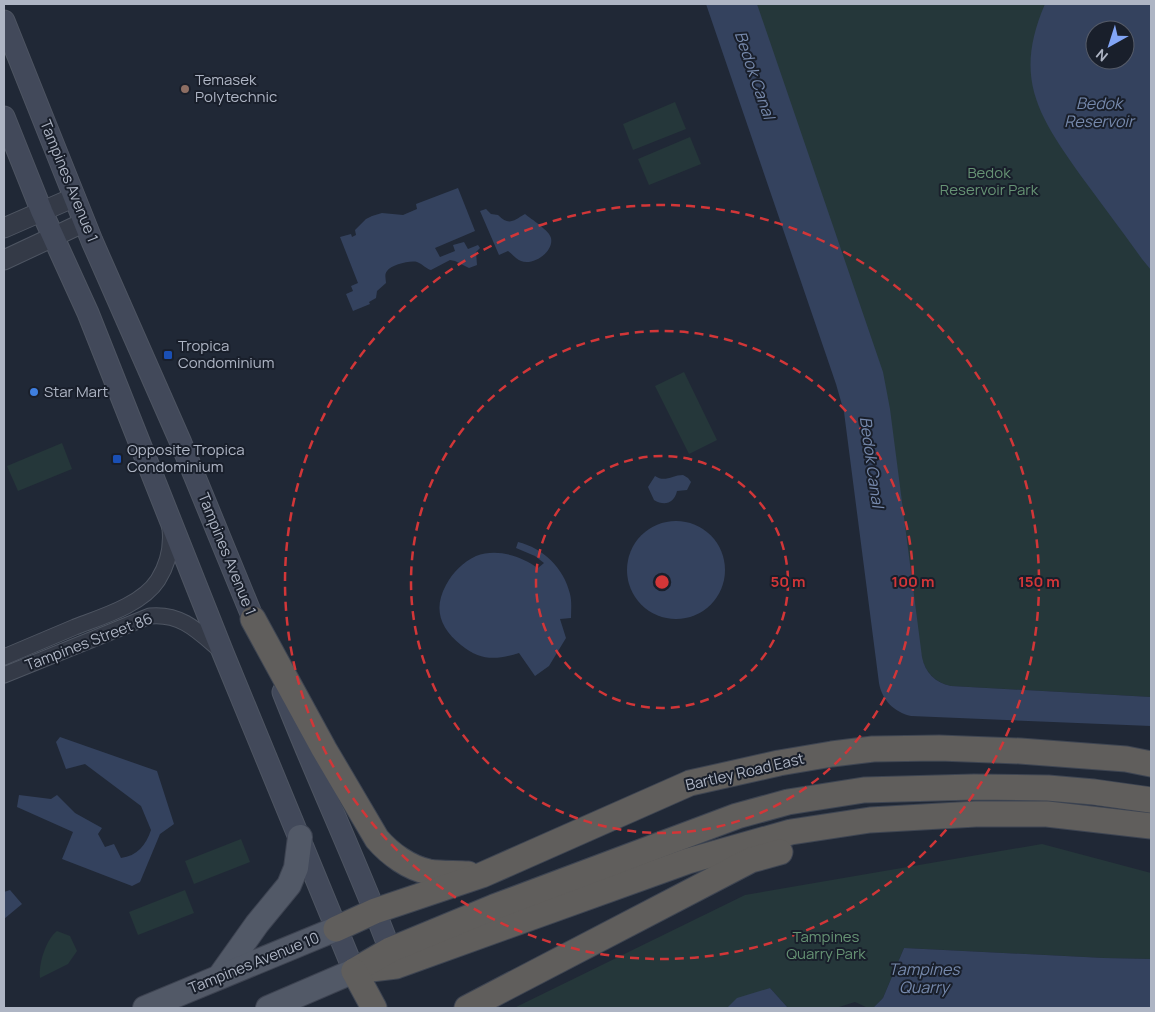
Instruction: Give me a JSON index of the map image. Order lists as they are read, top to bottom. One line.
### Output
{"streets":{"highway":["Bartley Road East"],"main road":["Tampines Avenue 1","Tampines Avenue 10"],"street":["Tampines Street 86"]},"crossings":[["Tampines Avenue 1","Bartley Road East"],["Bartley Road East","Tampines Avenue 10"]],"water":["Bedok Canal","Bedok Reservoir","Tampines Quarry"],"parks":["Bedok Reservoir Park","Tampines Quarry Park"],"places":{"other":["Temasek Polytechnic","Star Mart"],"transit":["Tropica Condominium","Opposite Tropica Condominium"]},"north":"bottom left","rings":["50 m","100 m","150 m"]}
